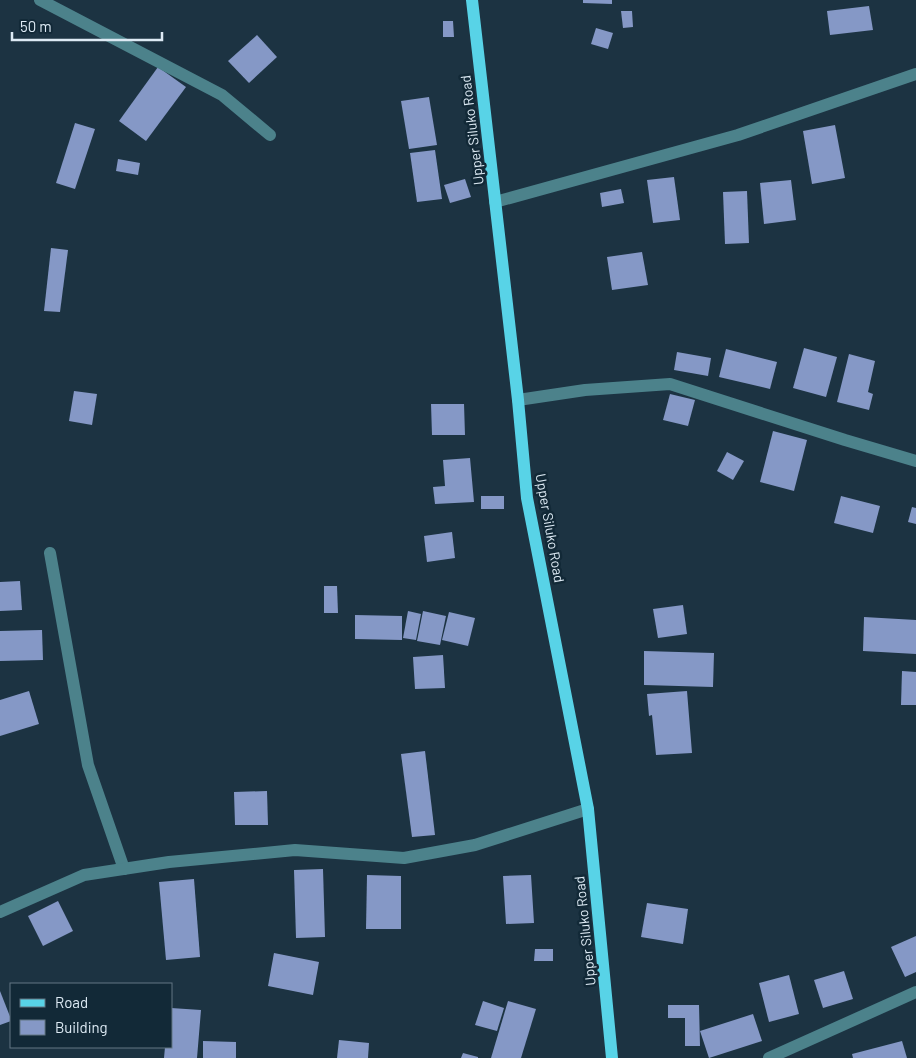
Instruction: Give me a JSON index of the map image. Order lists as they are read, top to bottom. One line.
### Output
{"streets":{"main road":["Upper Siluko Road"]},"legend":["Road","Building"],"scale_bar":"50 m"}
